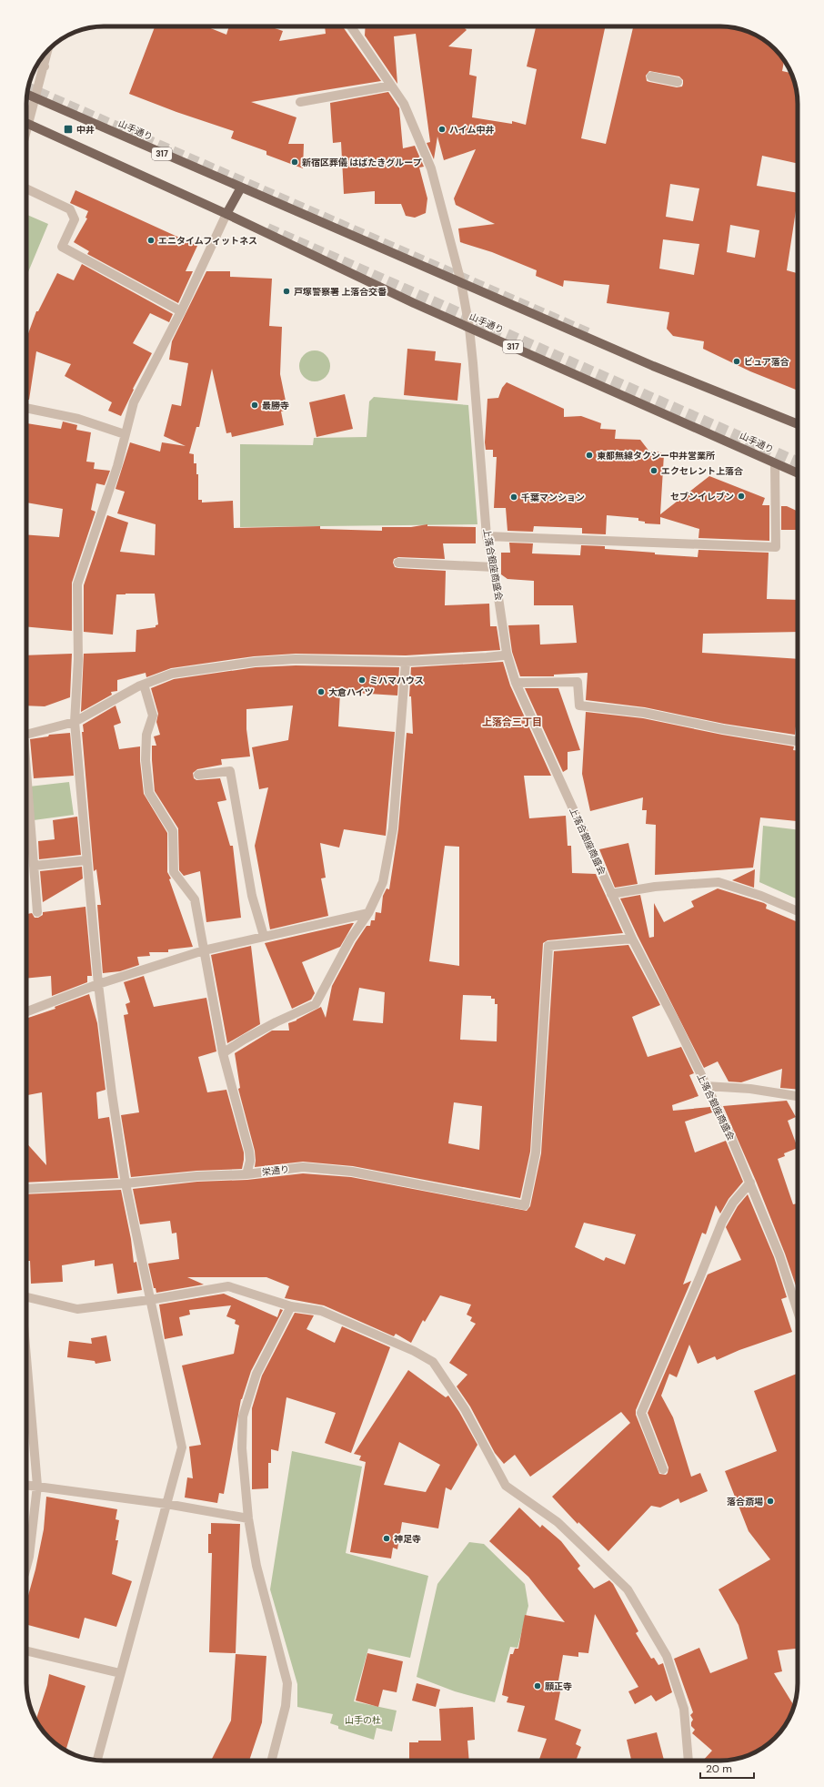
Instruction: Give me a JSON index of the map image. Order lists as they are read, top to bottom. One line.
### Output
{"streets":{"main road":["山手通り","317"],"street":["上落合銀座商盛会","栄通り"]},"crossings":[["山手通り","上落合銀座商盛会"],["上落合銀座商盛会","栄通り"]],"districts":["上落合三丁目"],"parks":["山手の杜"],"places":{"transit":["中井"],"other":["ハイム中井","新宿区葬儀 はばたきグループ","エニタイムフィットネス","戸塚警察署 上落合交番","ビュア落合","最勝寺","東都無線タクシー中井営業所","エクセレント上落合","セブンイレブン","千葉マンション","ミハマハウス","大倉ハイツ","落合斎場","神足寺","願正寺"]},"scale_bar":"20 m"}
